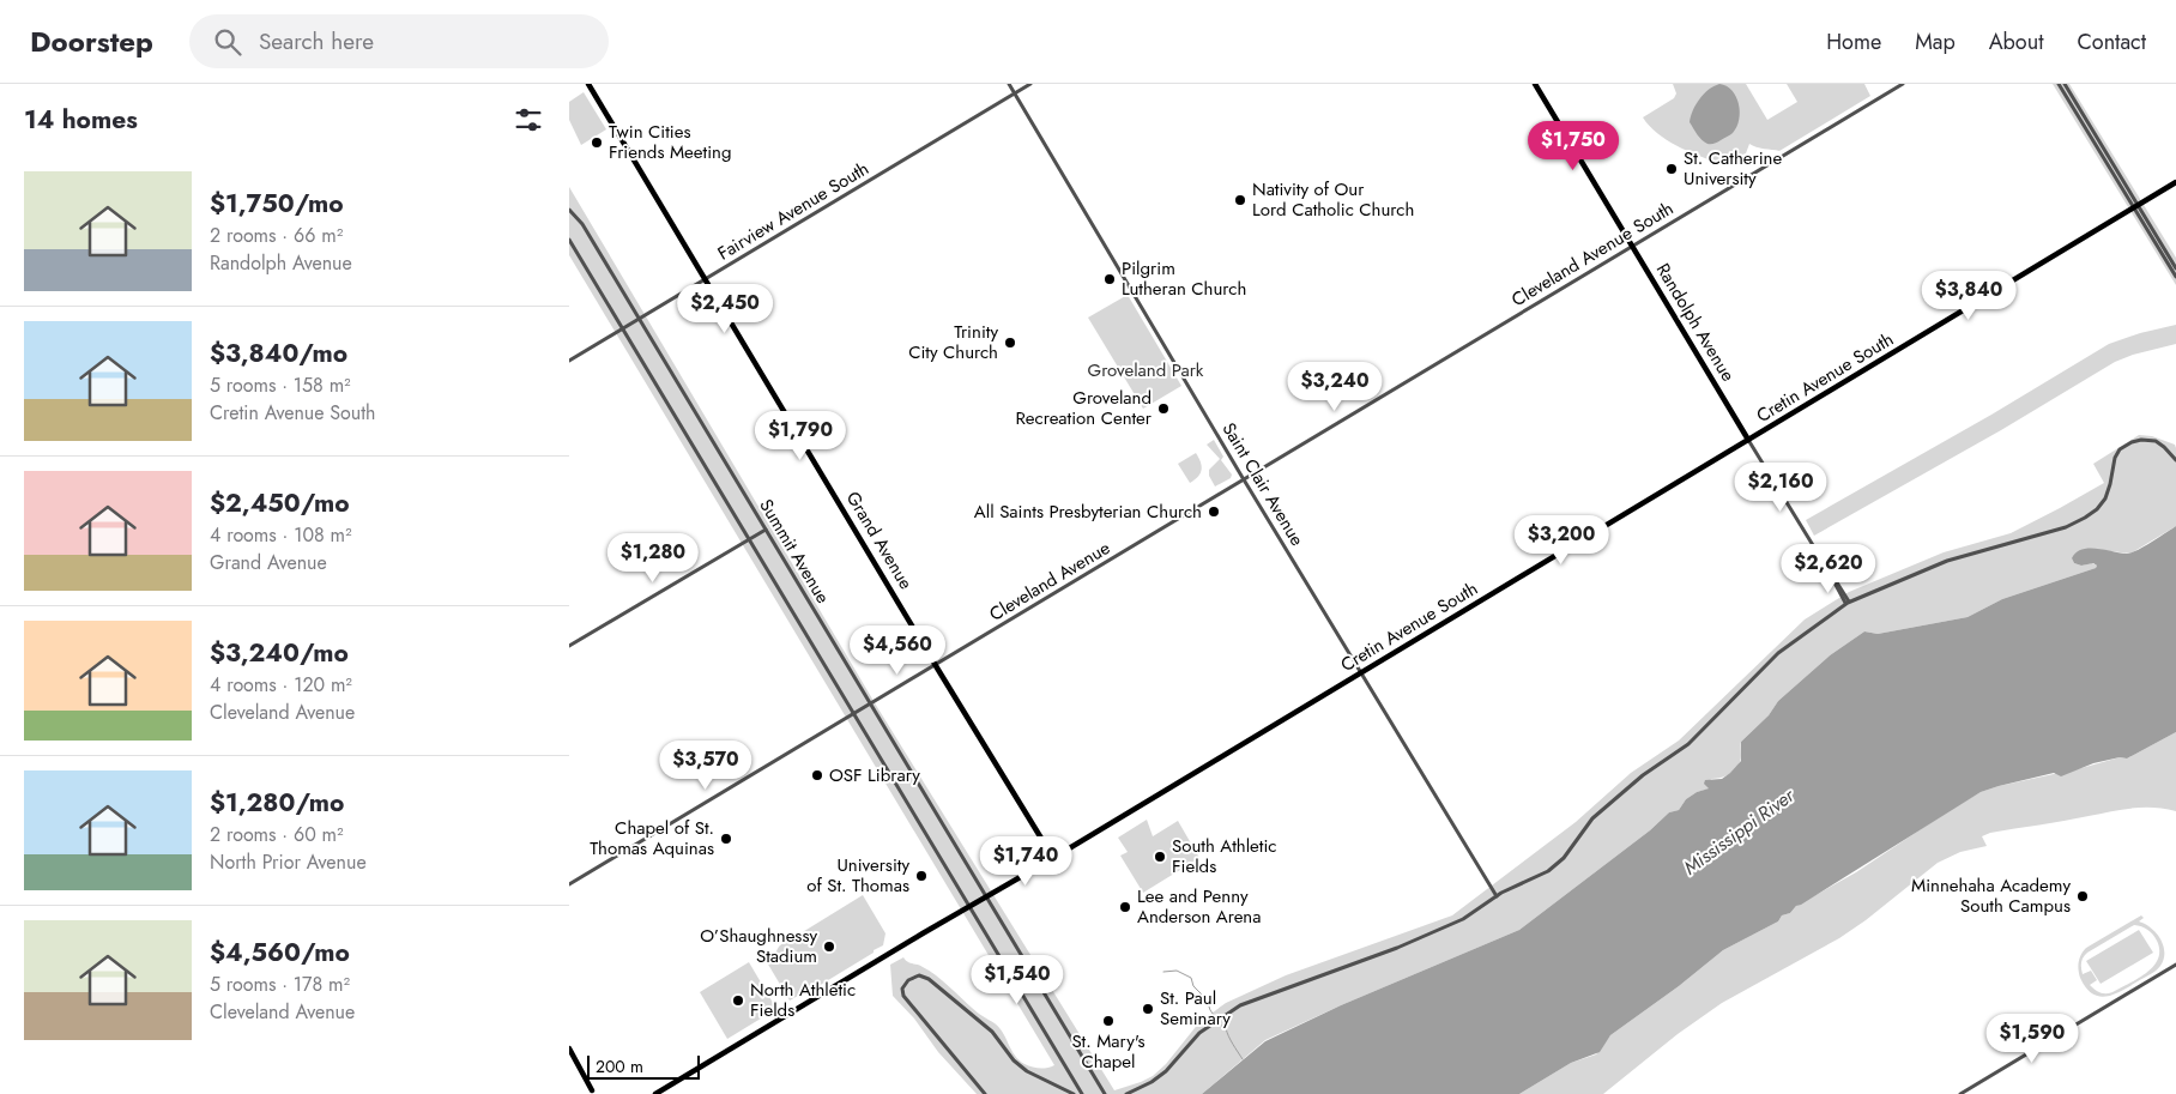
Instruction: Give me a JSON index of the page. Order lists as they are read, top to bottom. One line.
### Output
{"streets":{"main road":["Randolph Avenue","Cretin Avenue South","Grand Avenue"],"street":["Fairview Avenue South","Cleveland Avenue South","Saint Clair Avenue","Summit Avenue","Cleveland Avenue"]},"crossings":[["Fairview Avenue South","Saint Clair Avenue"],["Fairview Avenue South","Grand Avenue"],["Fairview Avenue South","Summit Avenue"],["Cleveland Avenue South","Randolph Avenue"],["Cleveland Avenue South","Cleveland Avenue"],["Randolph Avenue","Cretin Avenue South"],["Cretin Avenue South","Saint Clair Avenue"],["Cretin Avenue South","Grand Avenue"],["Cretin Avenue South","Summit Avenue"],["Saint Clair Avenue","Cleveland Avenue"],["Grand Avenue","Cleveland Avenue"],["Summit Avenue","Cleveland Avenue"]],"water":["Mississippi River"],"parks":["Groveland Park"],"places":["Twin Cities Friends Meeting","St. Catherine University","Nativity of Our Lord Catholic Church","Pilgrim Lutheran Church","Trinity City Church","Groveland Recreation Center","All Saints Presbyterian Church","OSF Library","Chapel of St. Thomas Aquinas","South Athletic Fields","University of St. Thomas","Minnehaha Academy South Campus","Lee and Penny Anderson Arena","O’Shaughnessy Stadium","North Athletic Fields","St. Paul Seminary","St. Mary's Chapel"],"scale_bar":"200 m","page":{"header":"Doorstep","search":"Search here","nav":["Home","Map","About","Contact"],"heading":"14 homes","price":["$1,750","$3,840","$2,450","$3,240","$1,790","$2,160","$3,200","$1,280","$2,620","$4,560","$3,570","$1,740","$1,540","$1,590"],"list":[{"name":"$1,750/mo","note":"2 rooms · 66 m² · Randolph Avenue"},{"name":"$3,840/mo","note":"5 rooms · 158 m² · Cretin Avenue South"},{"name":"$2,450/mo","note":"4 rooms · 108 m² · Grand Avenue"},{"name":"$3,240/mo","note":"4 rooms · 120 m² · Cleveland Avenue"},{"name":"$1,280/mo","note":"2 rooms · 60 m² · North Prior Avenue"},{"name":"$4,560/mo","note":"5 rooms · 178 m² · Cleveland Avenue"}],"scale":"200 m"}}
